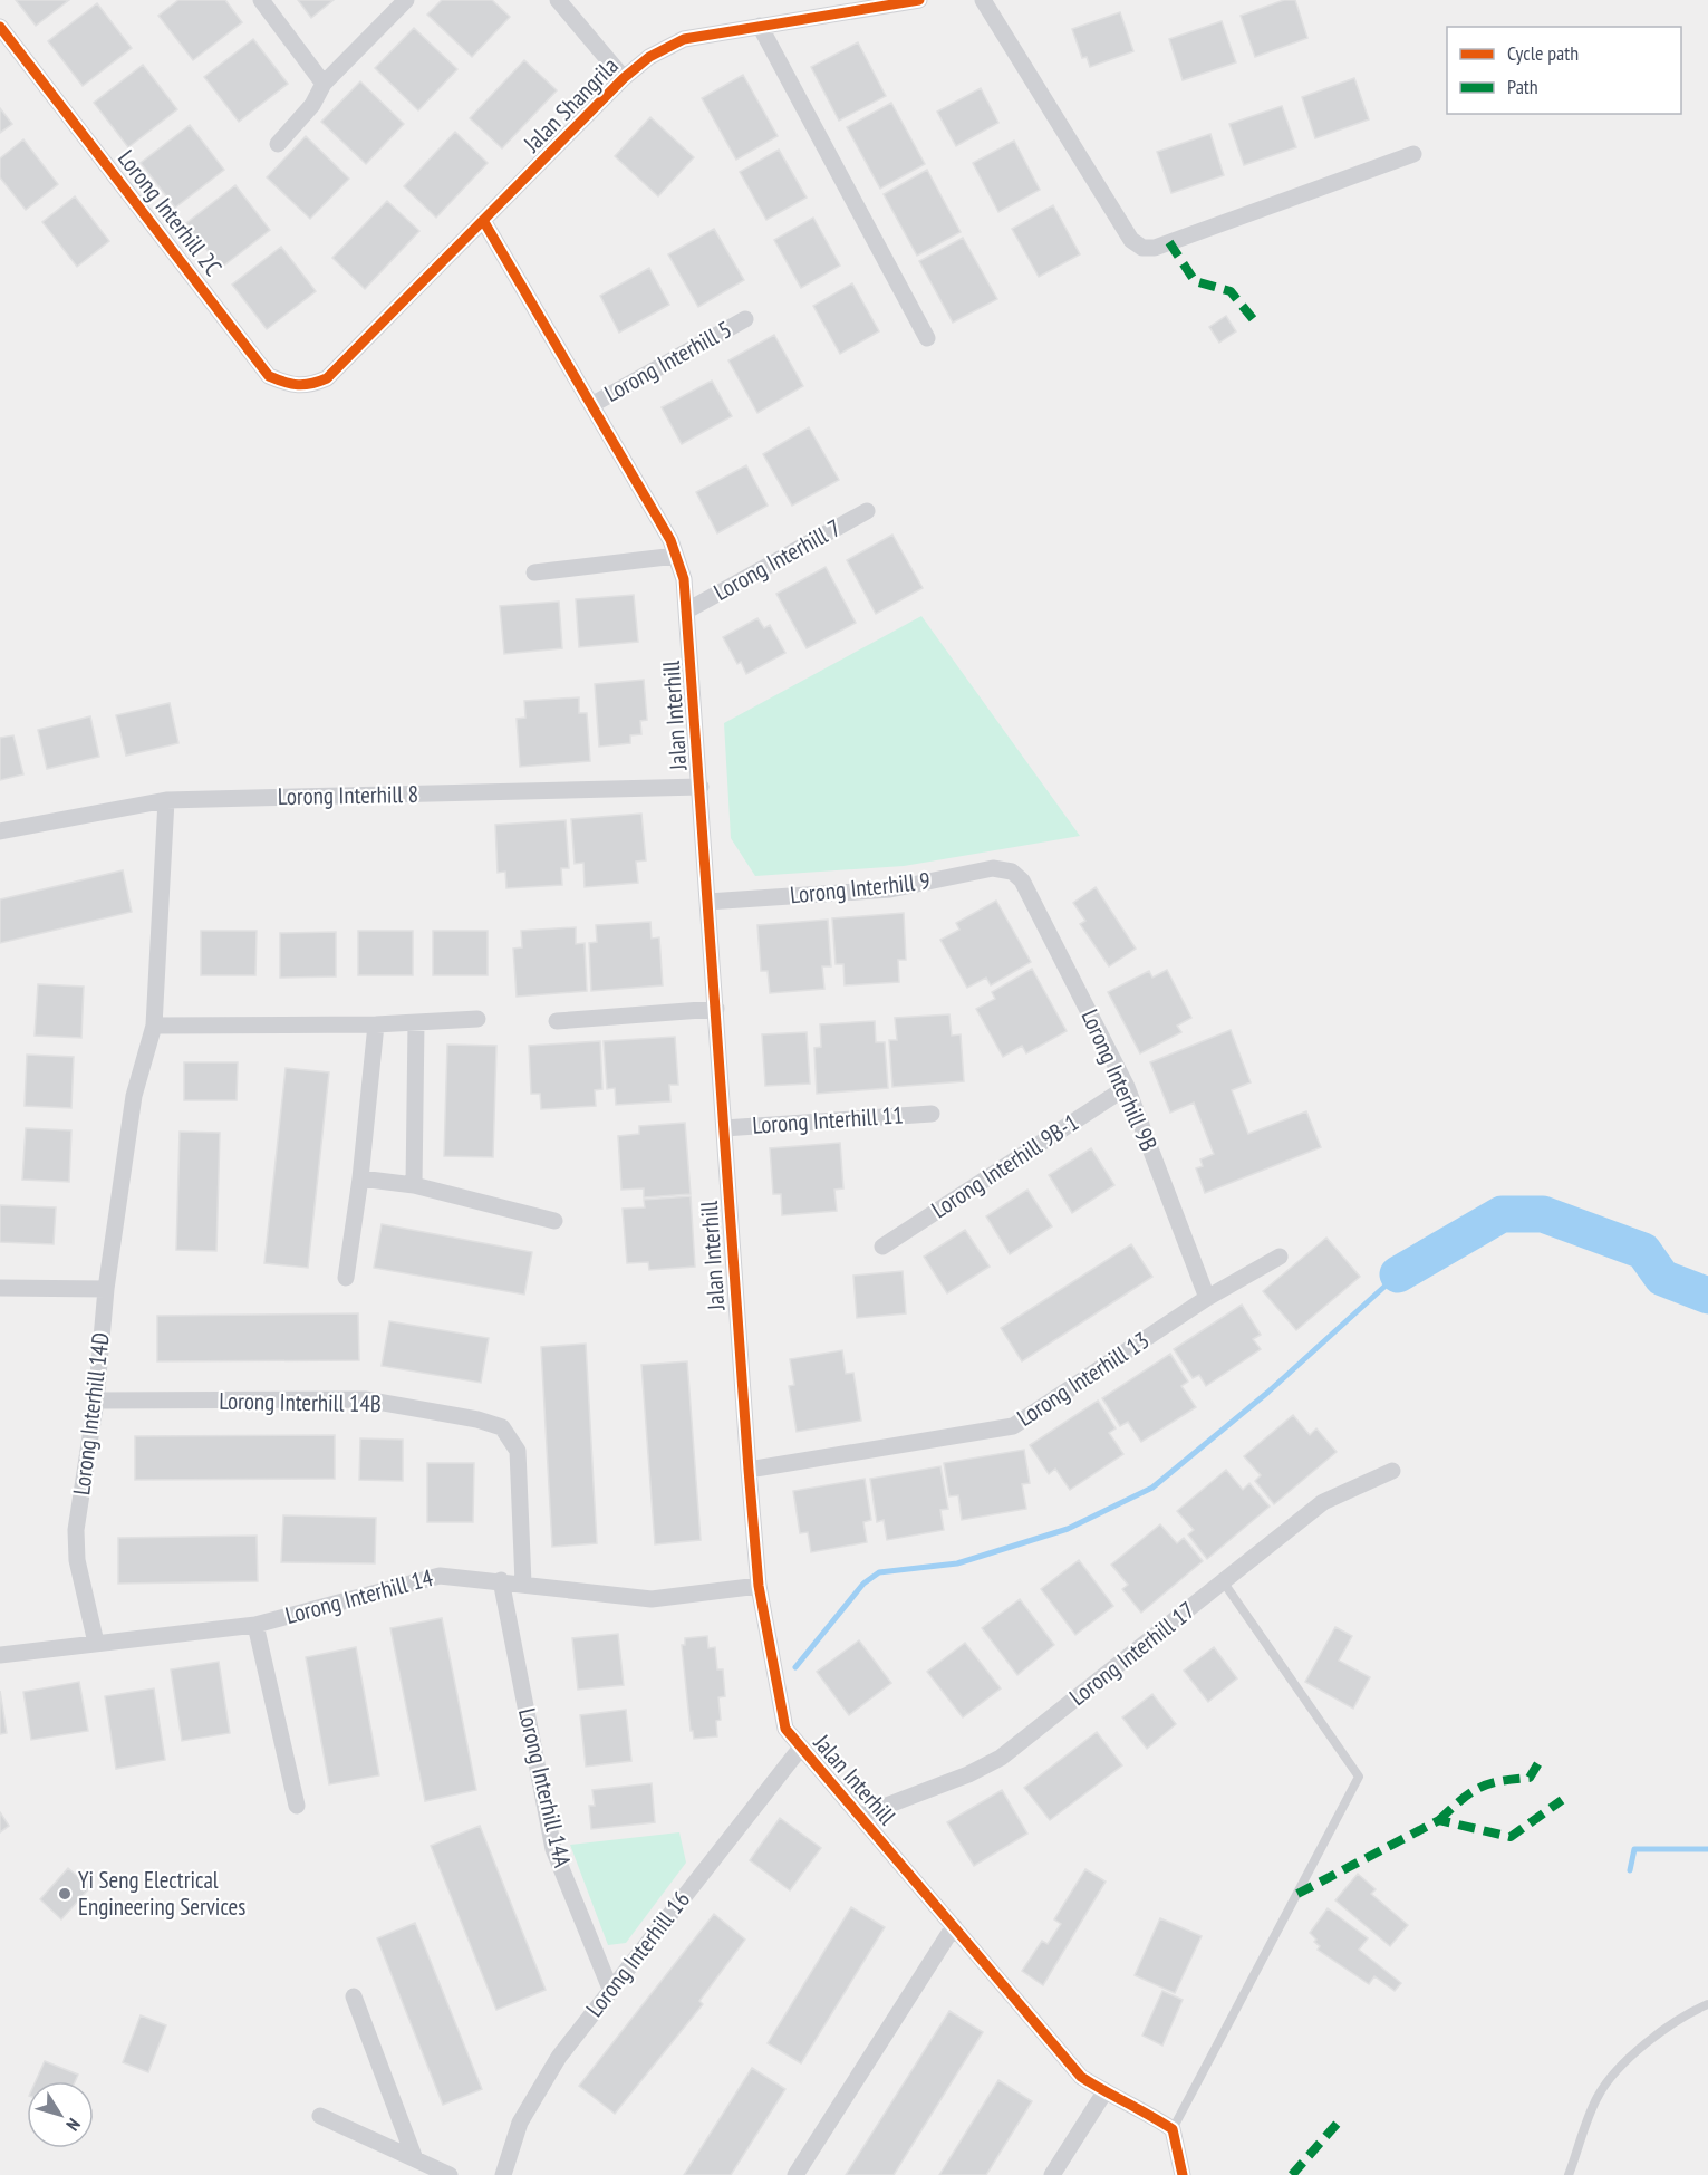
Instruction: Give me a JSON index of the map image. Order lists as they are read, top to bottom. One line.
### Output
{"streets":{"street":["Jalan Shangrila","Lorong Interhill 2C","Lorong Interhill 5","Lorong Interhill 7","Jalan Interhill","Lorong Interhill 8","Lorong Interhill 9","Lorong Interhill 9B","Lorong Interhill 11","Lorong Interhill 9B-1","Lorong Interhill 13","Lorong Interhill 14B","Lorong Interhill 14D","Lorong Interhill 14","Lorong Interhill 17","Lorong Interhill 14A","Lorong Interhill 16"]},"crossings":[["Jalan Shangrila","Lorong Interhill 2C"],["Jalan Shangrila","Jalan Interhill"],["Lorong Interhill 5","Jalan Interhill"],["Lorong Interhill 7","Jalan Interhill"],["Jalan Interhill","Lorong Interhill 8"],["Jalan Interhill","Lorong Interhill 9"],["Jalan Interhill","Lorong Interhill 11"],["Jalan Interhill","Lorong Interhill 13"],["Jalan Interhill","Lorong Interhill 14"],["Jalan Interhill","Lorong Interhill 17"],["Jalan Interhill","Lorong Interhill 16"],["Lorong Interhill 8","Lorong Interhill 14D"],["Lorong Interhill 9","Lorong Interhill 9B"],["Lorong Interhill 9B","Lorong Interhill 9B-1"],["Lorong Interhill 9B","Lorong Interhill 13"],["Lorong Interhill 14B","Lorong Interhill 14D"],["Lorong Interhill 14B","Lorong Interhill 14"],["Lorong Interhill 14D","Lorong Interhill 14"],["Lorong Interhill 14","Lorong Interhill 14A"],["Lorong Interhill 14A","Lorong Interhill 16"]],"places":["Yi Seng Electrical Engineering Services"],"legend":["Cycle path","Path"],"north":"bottom right"}
